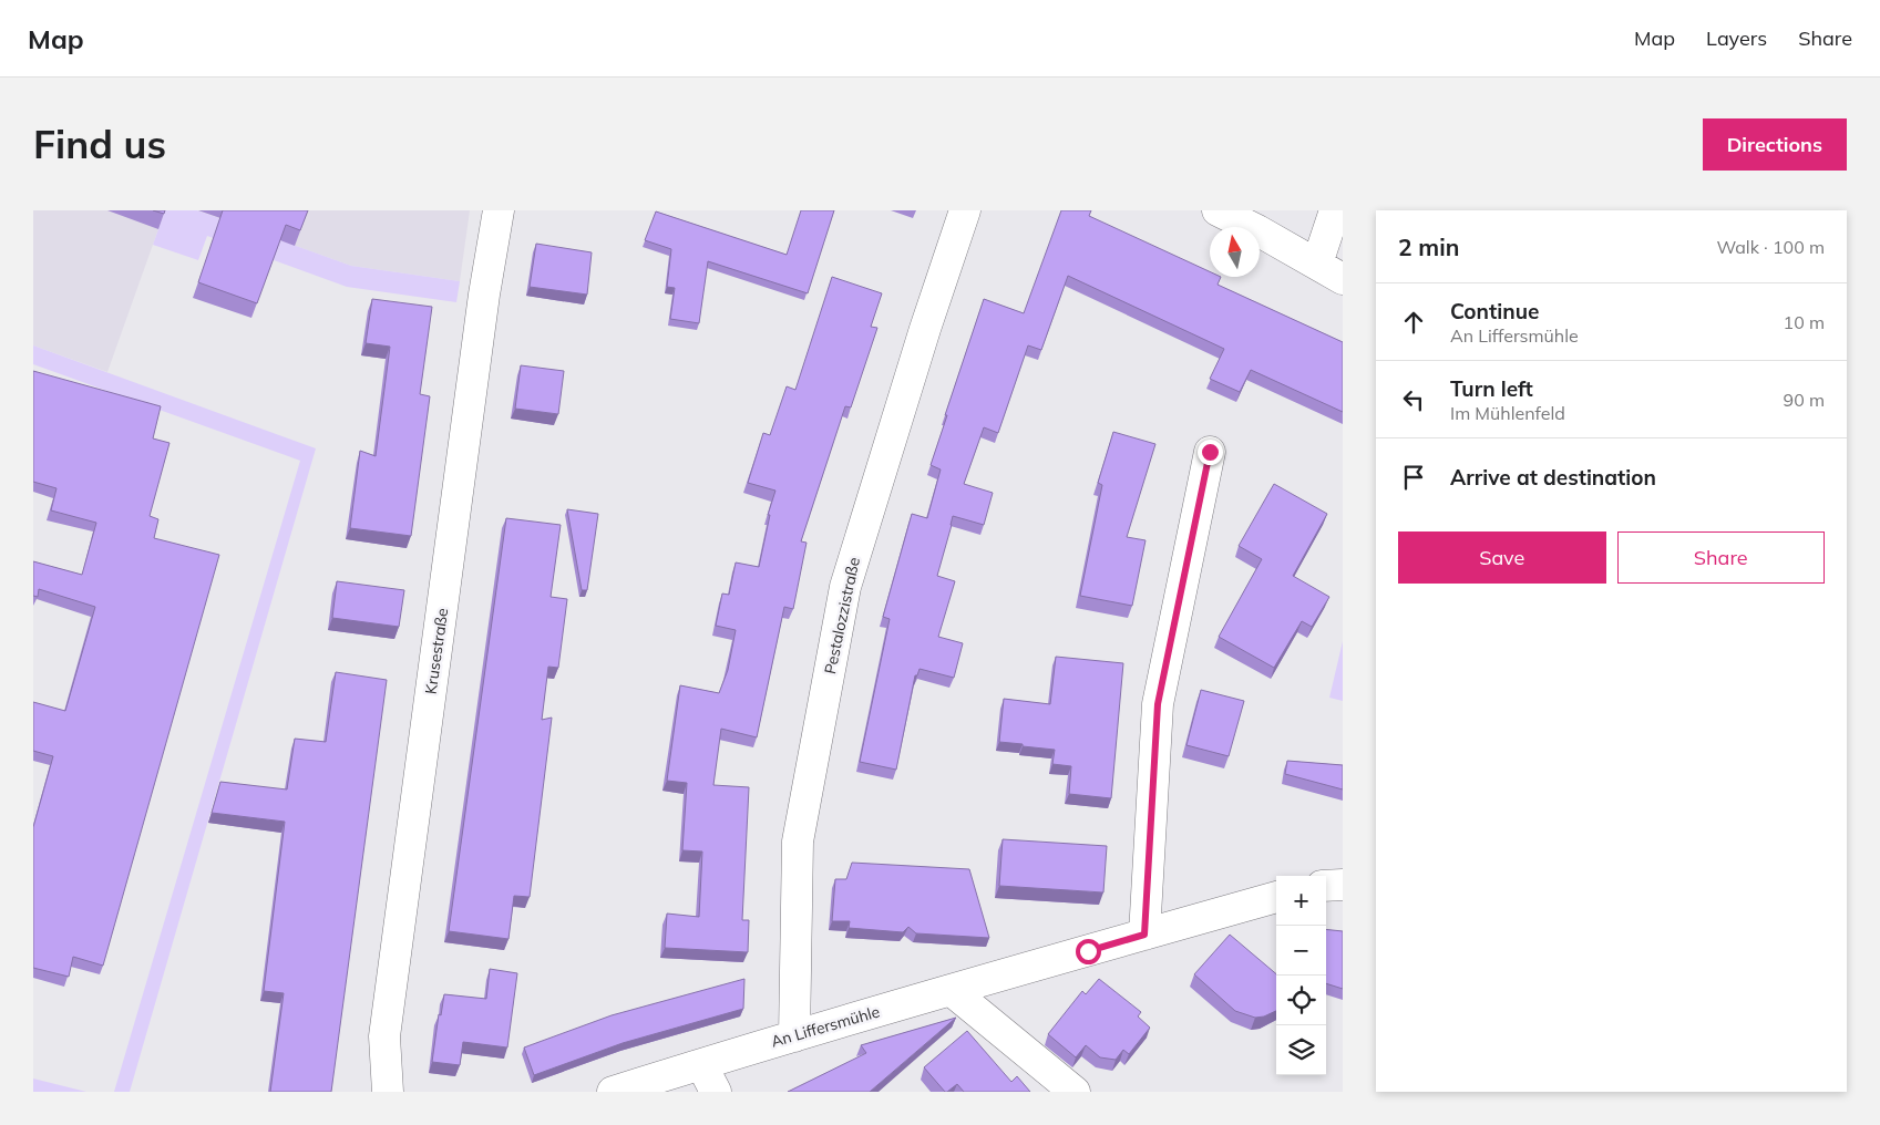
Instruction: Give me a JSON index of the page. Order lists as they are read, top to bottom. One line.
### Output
{"streets":{"street":["Pestalozzistraße","Krusestraße","An Liffersmühle"]},"crossings":[["Pestalozzistraße","An Liffersmühle"]],"north":"top","page":{"header":"Map","nav":["Map","Layers","Share"],"buttons":["Directions",["Save","Share"]],"title":"Find us","heading":["2 min","Walk · 100 m"],"list":[["Continue","An Liffersmühle","10 m"],["Turn left","Im Mühlenfeld","90 m"],"Arrive at destination"],"map_buttons":["+","−"]}}
